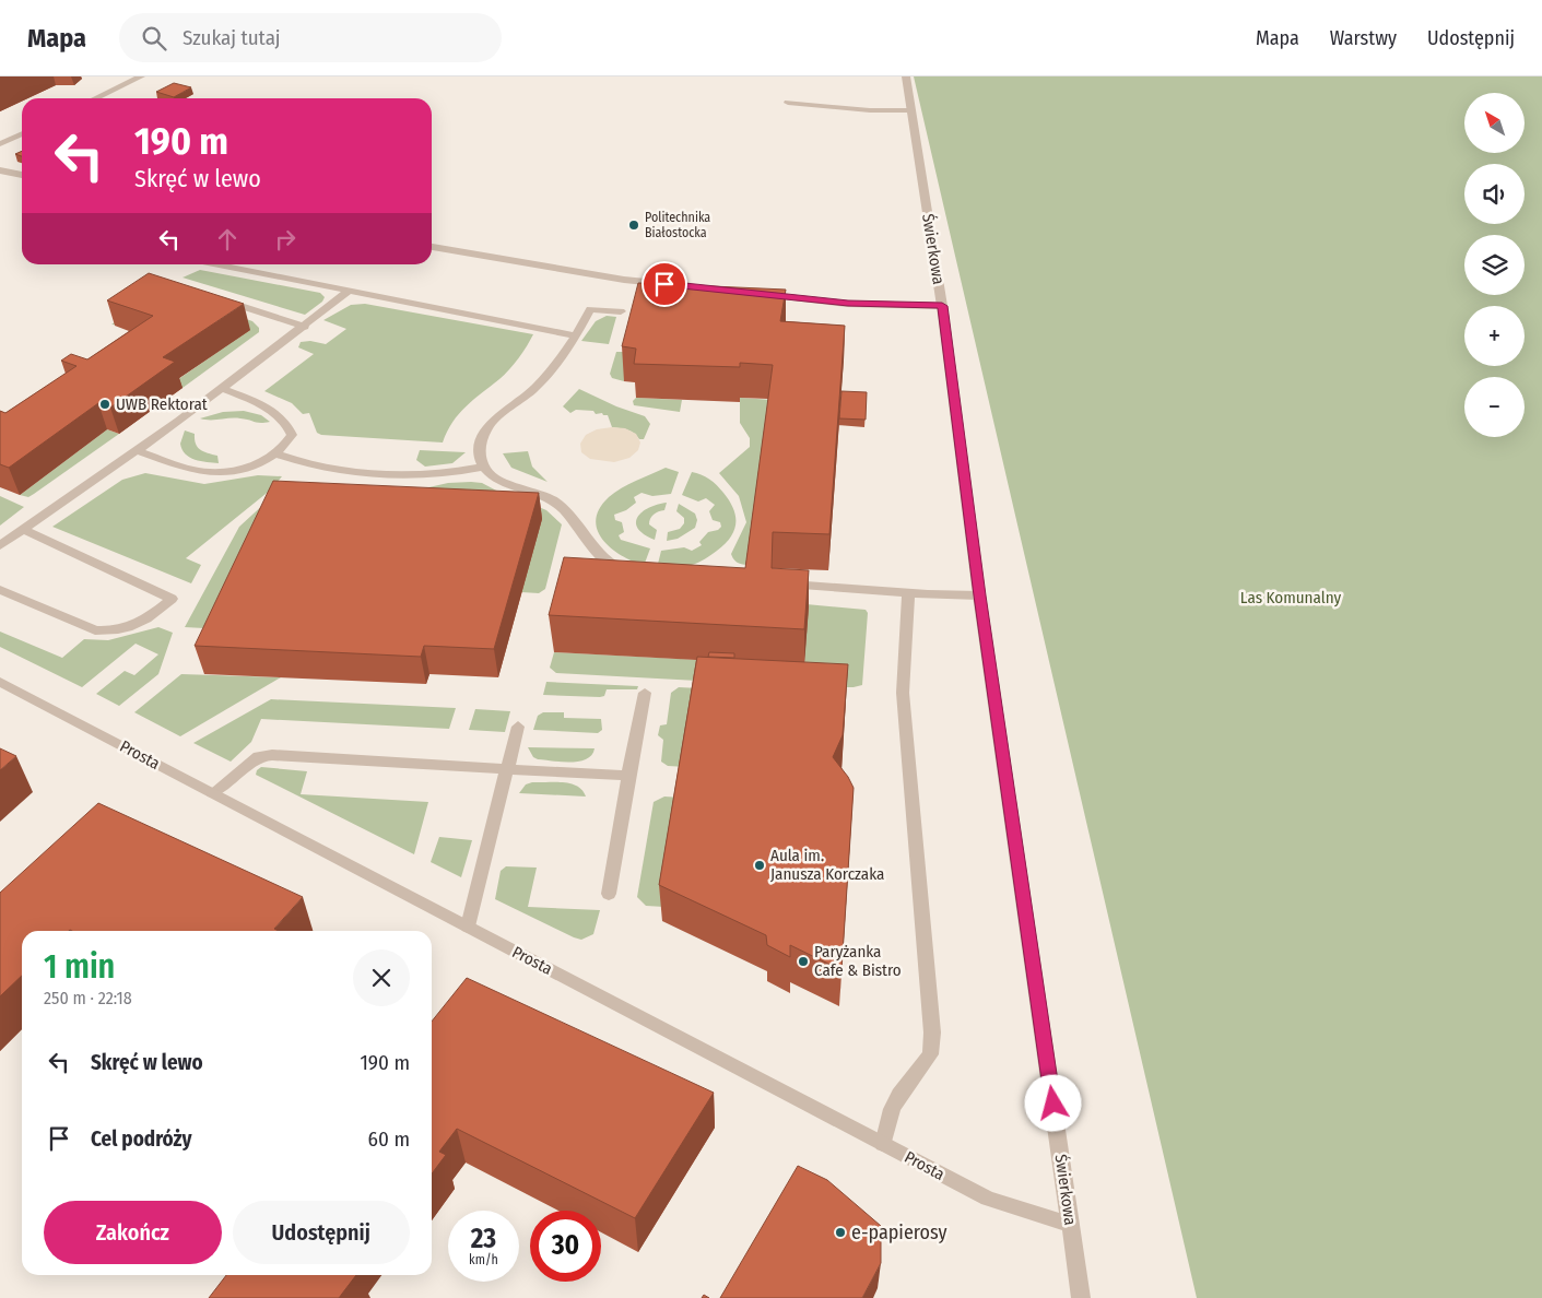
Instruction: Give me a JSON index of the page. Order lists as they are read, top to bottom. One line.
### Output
{"streets":{"street":["Świerkowa","Prosta"]},"crossings":[["Świerkowa","Prosta"]],"parks":["Las Komunalny"],"places":["Politechnika Białostocka","UWB Rektorat","Aula im. Janusza Korczaka","Paryżanka Cafe & Bistro","e-papierosy"],"north":"top left","page":{"header":"Mapa","search":"Szukaj tutaj","nav":["Mapa","Warstwy","Udostępnij"],"map_buttons":["+","−"],"turn":["190 m","Skręć w lewo"],"heading":["1 min","250 m · 22:18"],"list":[{"name":"Skręć w lewo","value":"190 m"},{"name":"Cel podróży","value":"60 m"}],"buttons":["Zakończ","Udostępnij"],"speed":"23 km/h","limit":"30"}}
